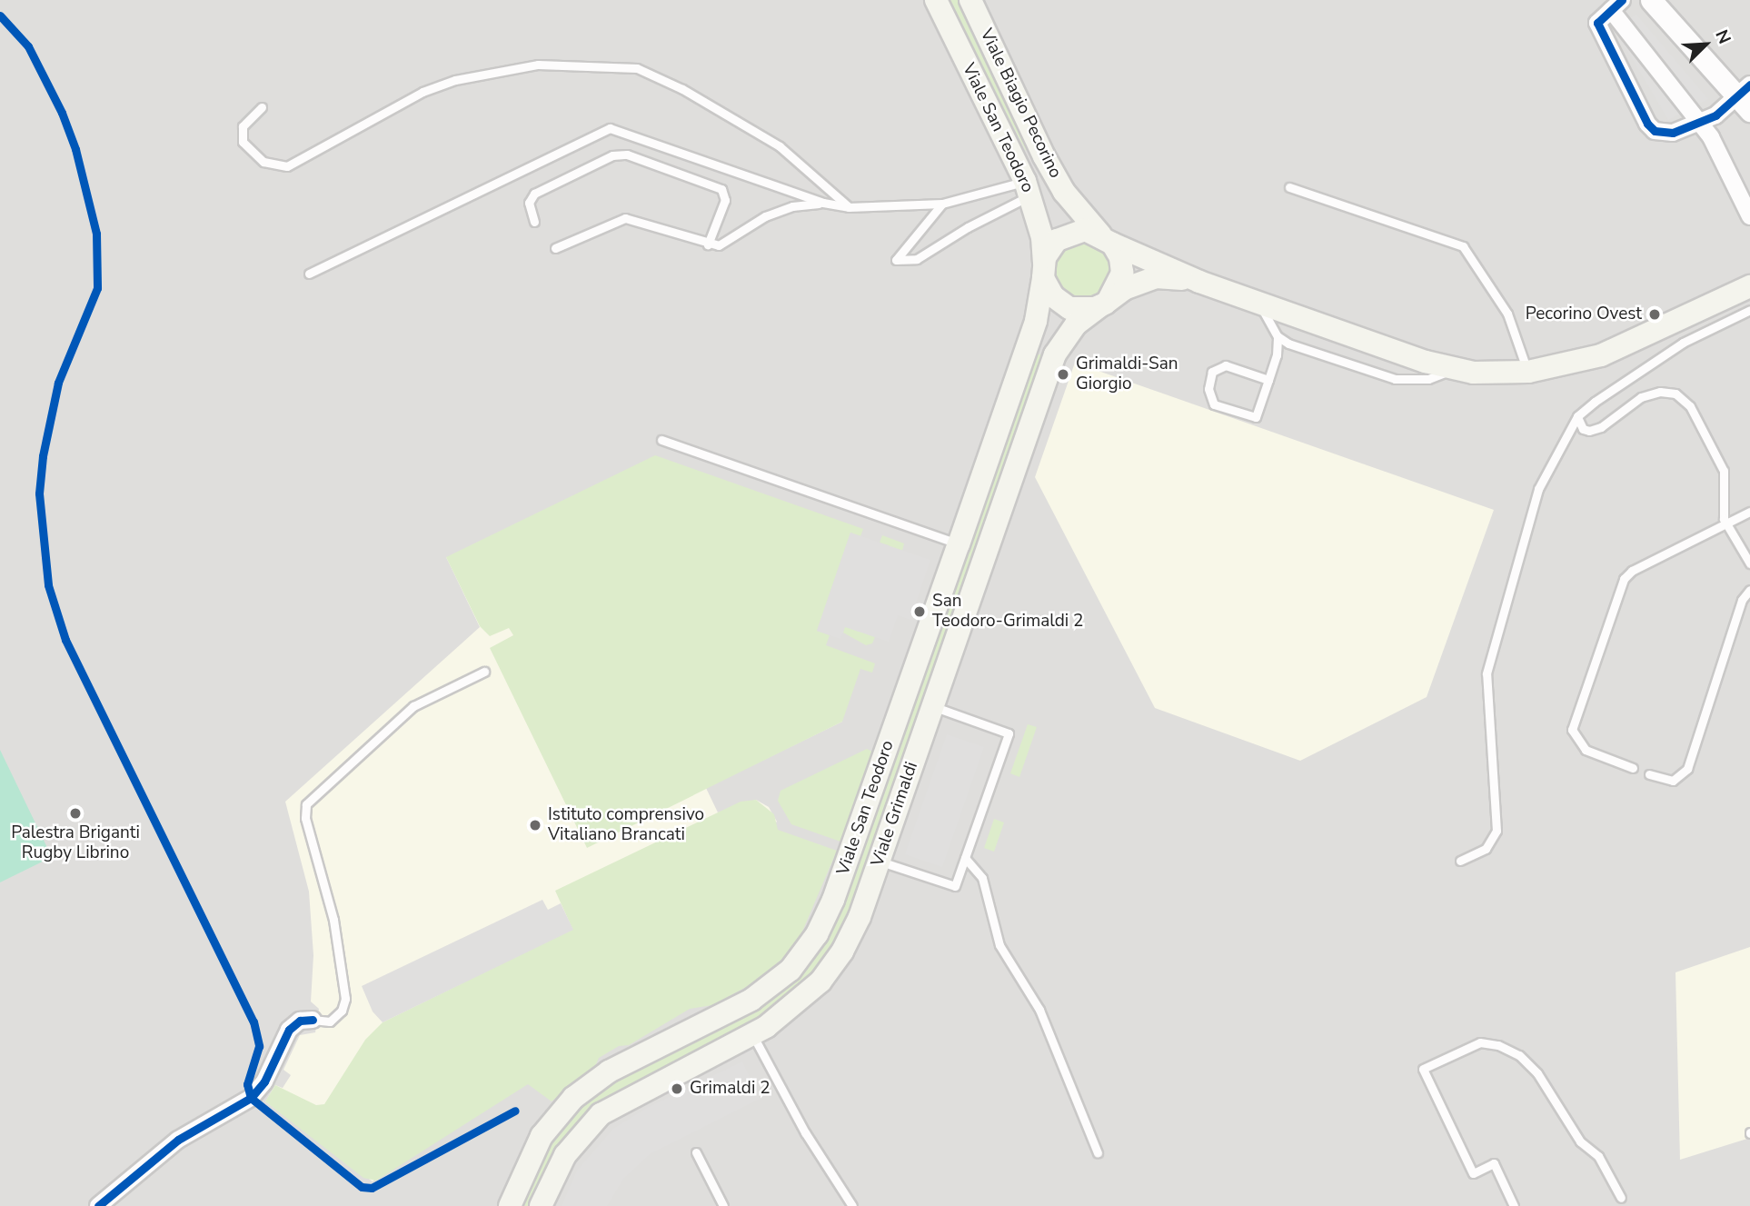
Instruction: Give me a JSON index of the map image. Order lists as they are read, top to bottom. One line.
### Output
{"streets":{"main road":["Viale Biagio Pecorino","Viale San Teodoro","Viale Grimaldi"]},"crossings":[["Viale Biagio Pecorino","Viale San Teodoro"],["Viale Biagio Pecorino","Viale Grimaldi"],["Viale San Teodoro","Viale Grimaldi"]],"places":["Pecorino Ovest","Grimaldi-San Giorgio","San Teodoro-Grimaldi 2","Palestra Briganti Rugby Librino","Istituto comprensivo Vitaliano Brancati","Grimaldi 2"],"north":"top right"}
